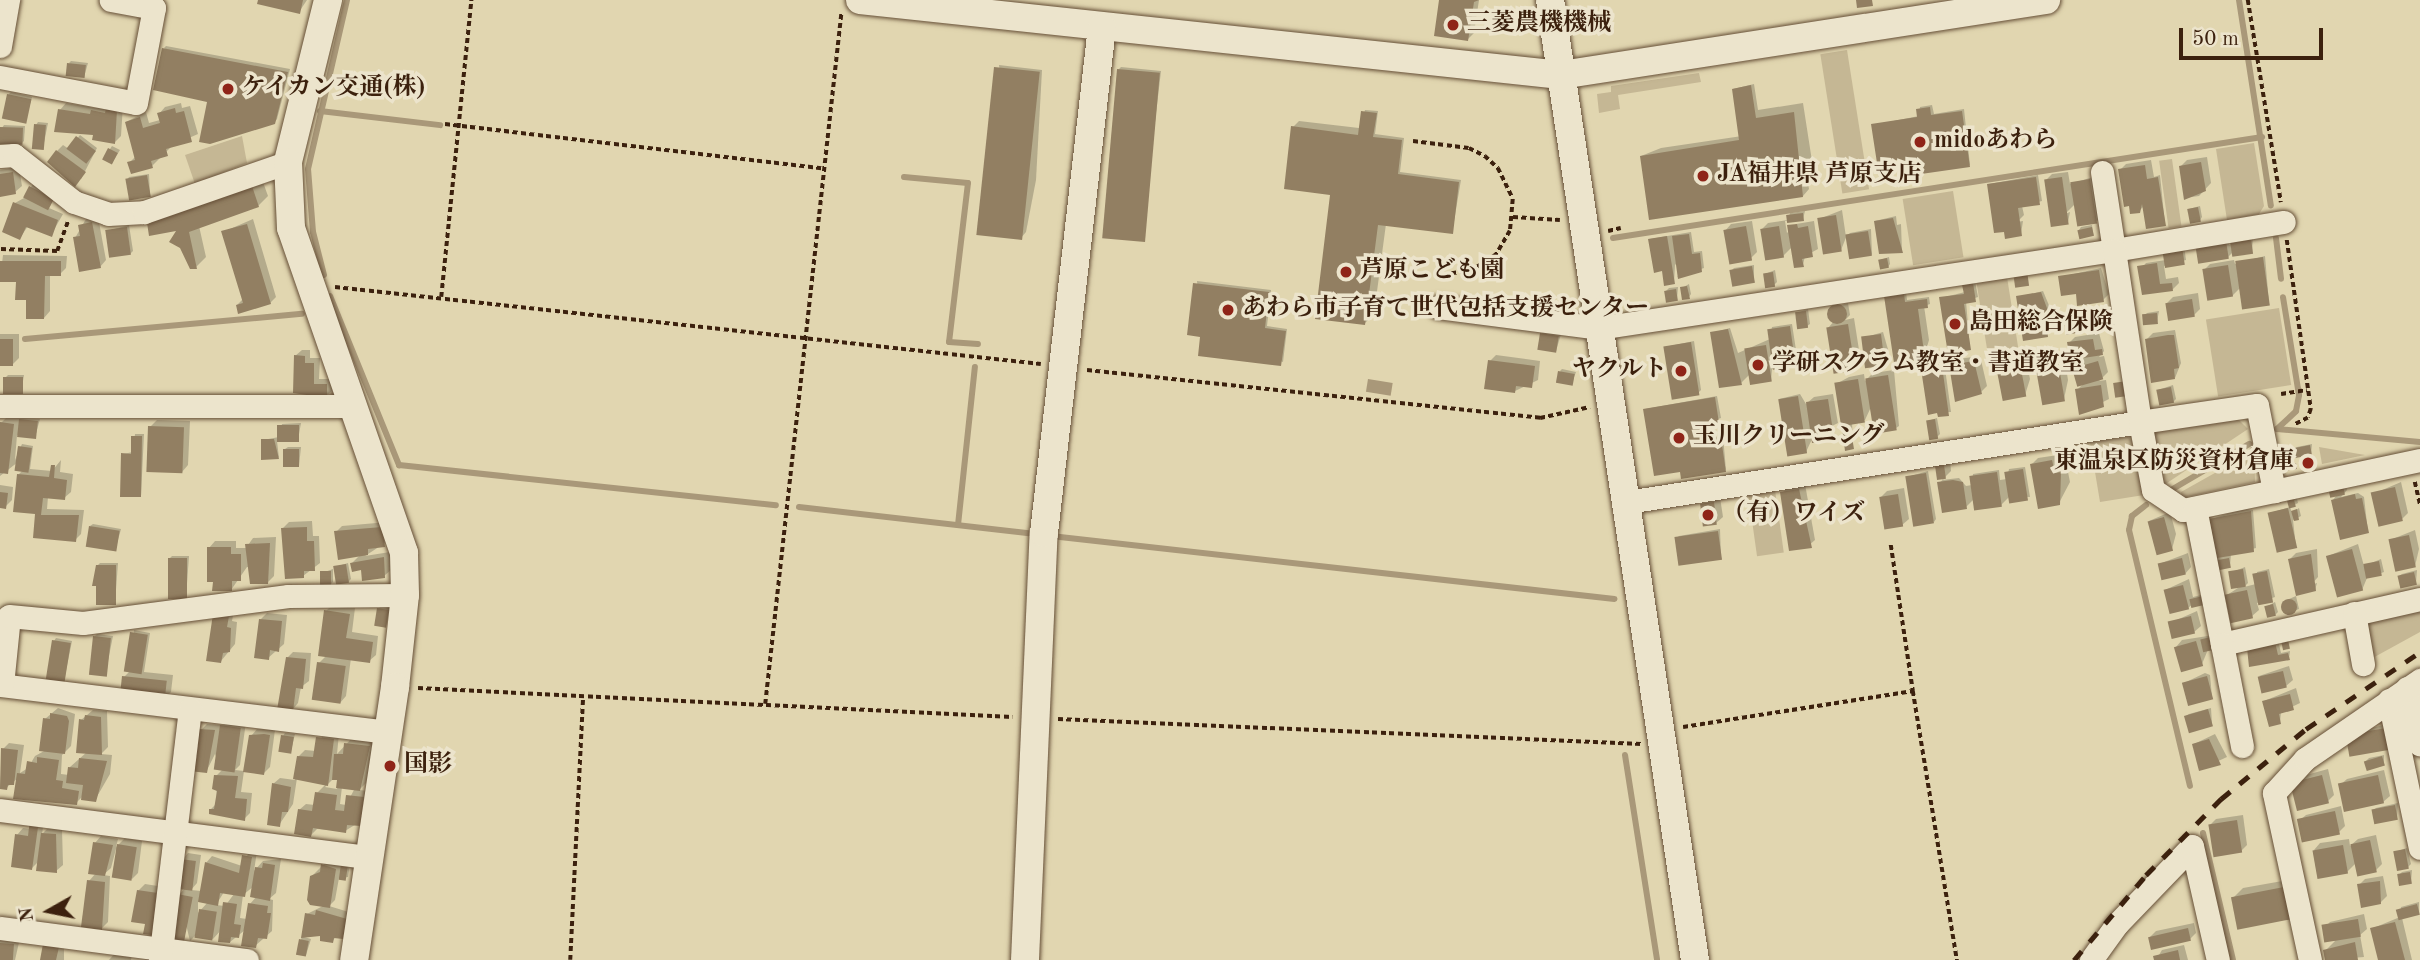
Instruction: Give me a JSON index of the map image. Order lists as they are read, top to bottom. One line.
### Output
{"places":["三菱農機機械","ケイカン交通(株)","midoあわら","JA福井県 芦原支店","芦原こども園","あわら市子育て世代包括支援センター","島田総合保険","学研スクラム教室・書道教室","ヤクルト","玉川クリーニング","東温泉区防災資材倉庫","（有）ワイズ","国影"],"scale_bar":"50 m","north":"left"}
